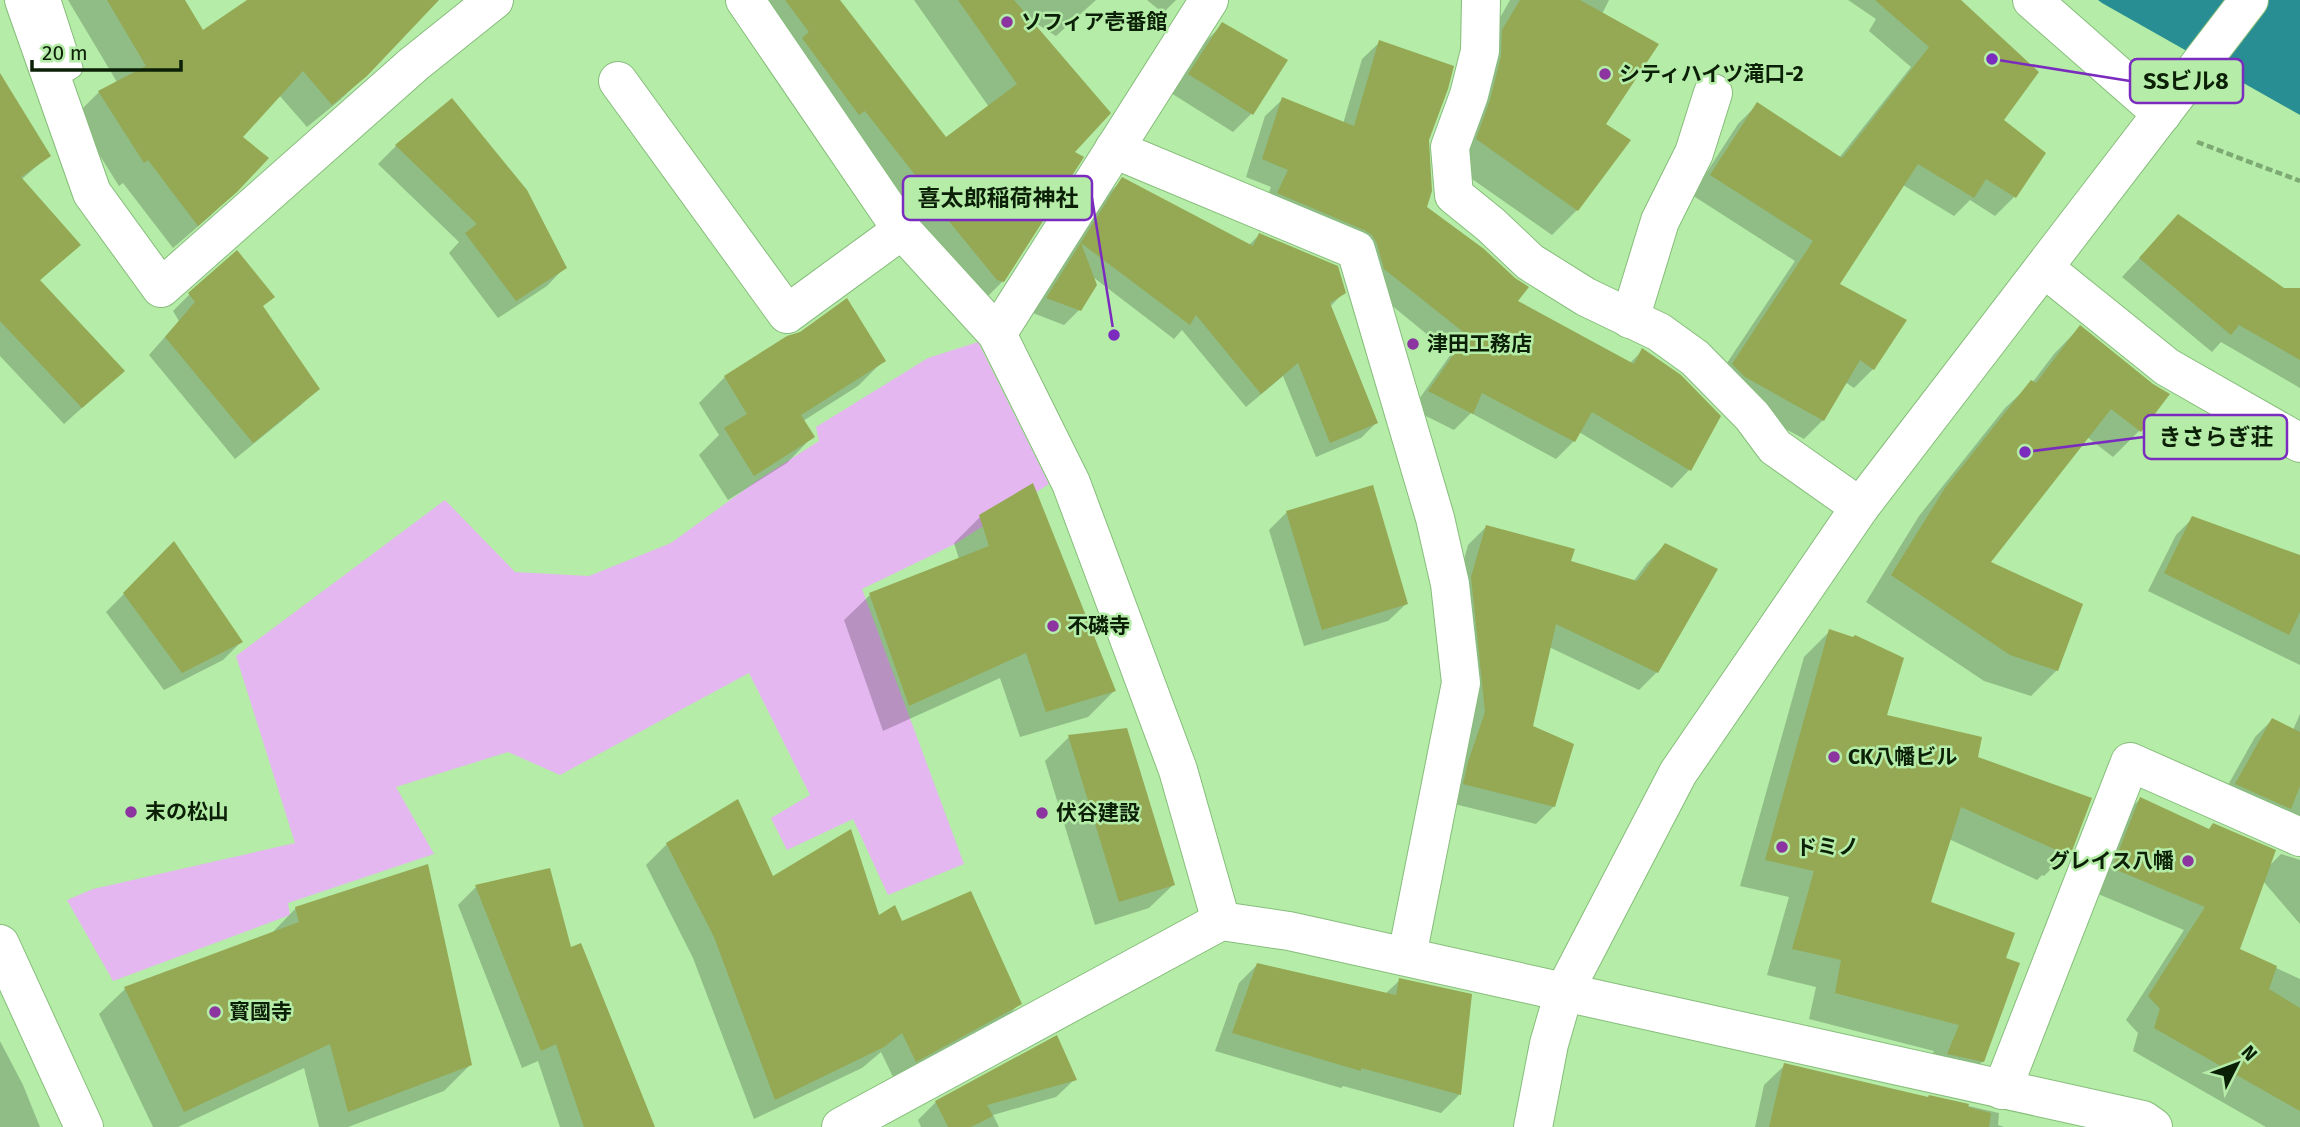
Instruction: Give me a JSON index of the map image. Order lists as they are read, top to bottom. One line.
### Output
{"places":["ソフィア壱番館","SSビル8","シティハイツ滝口-2","喜太郎稲荷神社","津田工務店","きさらぎ荘","不磷寺","CK八幡ビル","末の松山","伏谷建設","ドミノ","グレイス八幡","寳國寺"],"scale_bar":"20 m","north":"top right"}
